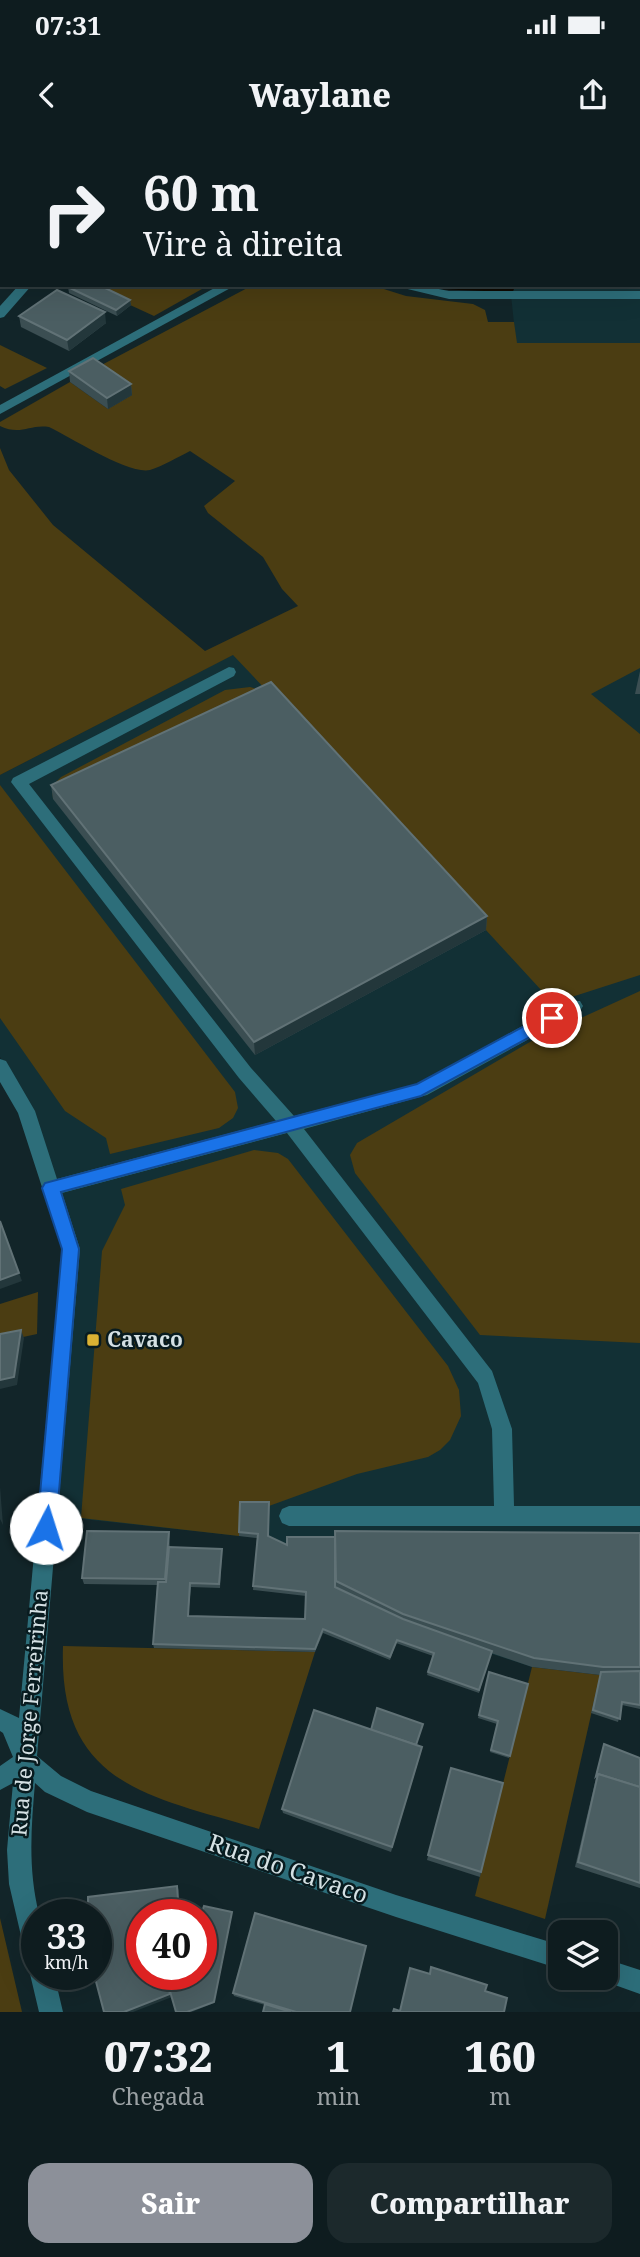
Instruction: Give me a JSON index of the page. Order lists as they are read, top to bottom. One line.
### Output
{"streets":{"street":["Rua de Jorge Ferreirinha","Rua do Cavaco"]},"crossings":[["Rua de Jorge Ferreirinha","Rua do Cavaco"]],"places":{"transit":["Cavaco"]},"page":{"status":"07:31","header":"Waylane","turn":["60 m","Vire à direita"],"speed":"33 km/h","limit":"40","eta":["07:32","Chegada","1","min","160","m"],"buttons":["Sair","Compartilhar"]}}
